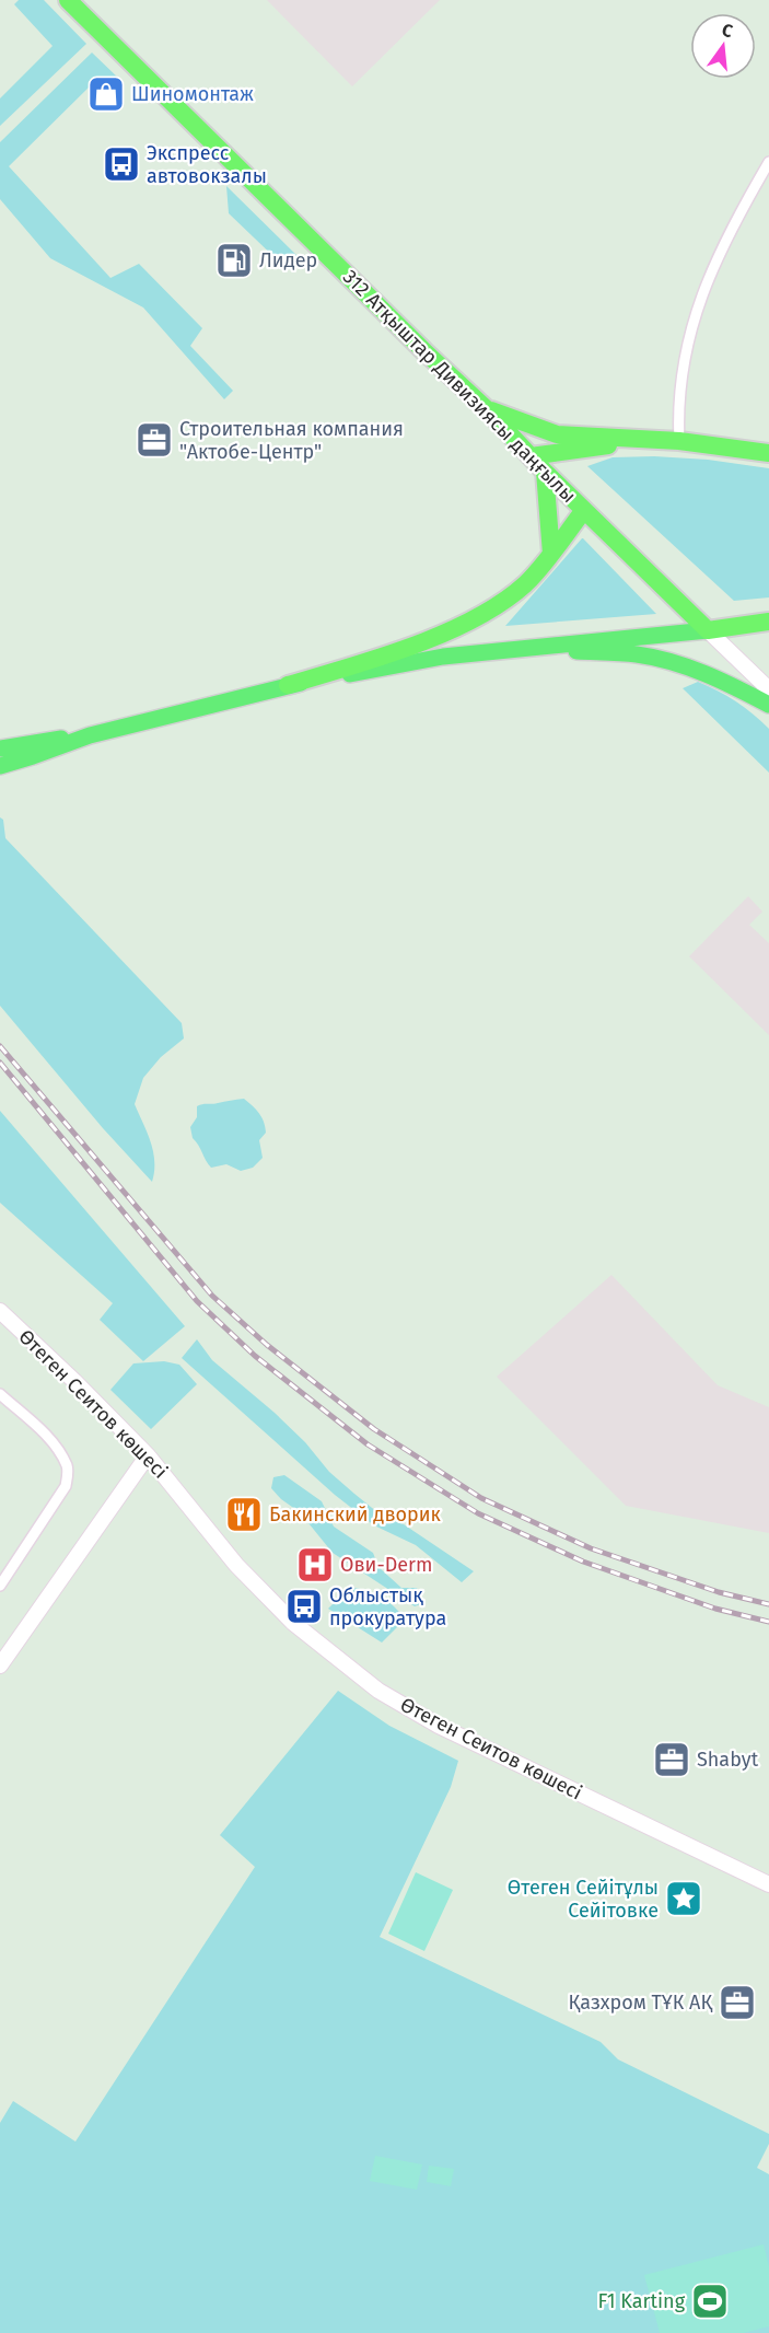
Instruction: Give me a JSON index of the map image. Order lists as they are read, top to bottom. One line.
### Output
{"streets":{"highway":["312 Атқыштар Дивизиясы даңғылы"],"main road":["Өтеген Сеитов көшесі"]},"places":{"shop":["Шиномонтаж"],"bus stop":["Экспресс автовокзалы","Облыстық прокуратура"],"fuel station":["Лидер"],"office":["Строительная компания \"Актобе-Центр\"","Shabyt","Қазхром ТҰК АҚ"],"restaurant":["Бакинский дворик"],"hospital":["Ови-Derm"],"place":["Өтеген Сейітұлы Сейітовке"],"sports":["F1 Karting"]},"north":"top"}
